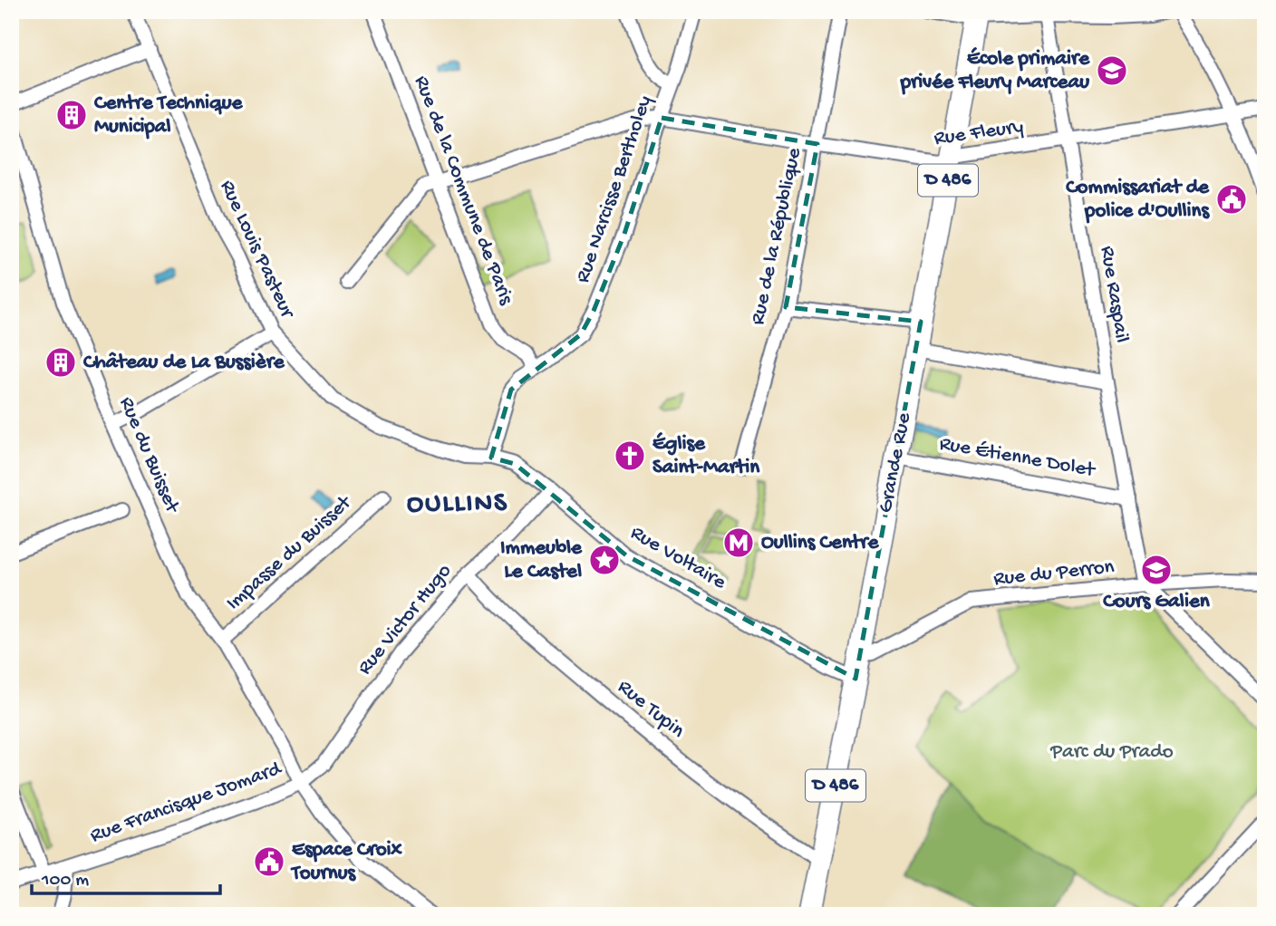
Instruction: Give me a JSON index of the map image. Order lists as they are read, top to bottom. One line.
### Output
{"streets":{"main road":["D 486","Grande Rue"],"street":["Rue Fleury","Rue Narcisse Bertholey","Rue de la Commune de Paris","Rue de la République","Rue Louis Pasteur","Rue Raspail","Rue du Buisset","Rue Étienne Dolet","Impasse du Buisset","Rue Voltaire","Rue du Perron","Rue Victor Hugo","Rue Tupin","Rue Francisque Jomard"]},"crossings":[["Rue Fleury","Rue Narcisse Bertholey"],["Rue Fleury","Rue de la Commune de Paris"],["Rue Fleury","Rue de la République"],["Rue Fleury","Rue Raspail"],["Rue Fleury","Grande Rue"],["Rue Narcisse Bertholey","Rue de la Commune de Paris"],["Rue Narcisse Bertholey","Rue Louis Pasteur"],["Rue Narcisse Bertholey","Rue Voltaire"],["Rue Louis Pasteur","Rue Voltaire"],["Rue Raspail","Rue Étienne Dolet"],["Rue Raspail","Rue du Perron"],["Rue du Buisset","Impasse du Buisset"],["Rue du Buisset","Rue Victor Hugo"],["Rue du Buisset","Rue Francisque Jomard"],["Rue Étienne Dolet","Grande Rue"],["Grande Rue","Rue Voltaire"],["Grande Rue","Rue du Perron"],["Grande Rue","Rue Tupin"],["Rue Voltaire","Rue Victor Hugo"],["Rue Victor Hugo","Rue Tupin"],["Rue Victor Hugo","Rue Francisque Jomard"]],"districts":["OULLINS"],"parks":["Parc du Prado"],"places":{"school or university":["École primaire privée Fleury Marceau","Cours Galien"],"building":["Centre Technique Municipal","Château de La Bussière"],"public building":["Commissariat de police d'Oullins","Espace Croix Tournus"],"church":["Église Saint-Martin"],"metro station":["Oullins Centre"],"place":["Immeuble Le Castel"]},"scale_bar":"100 m"}
